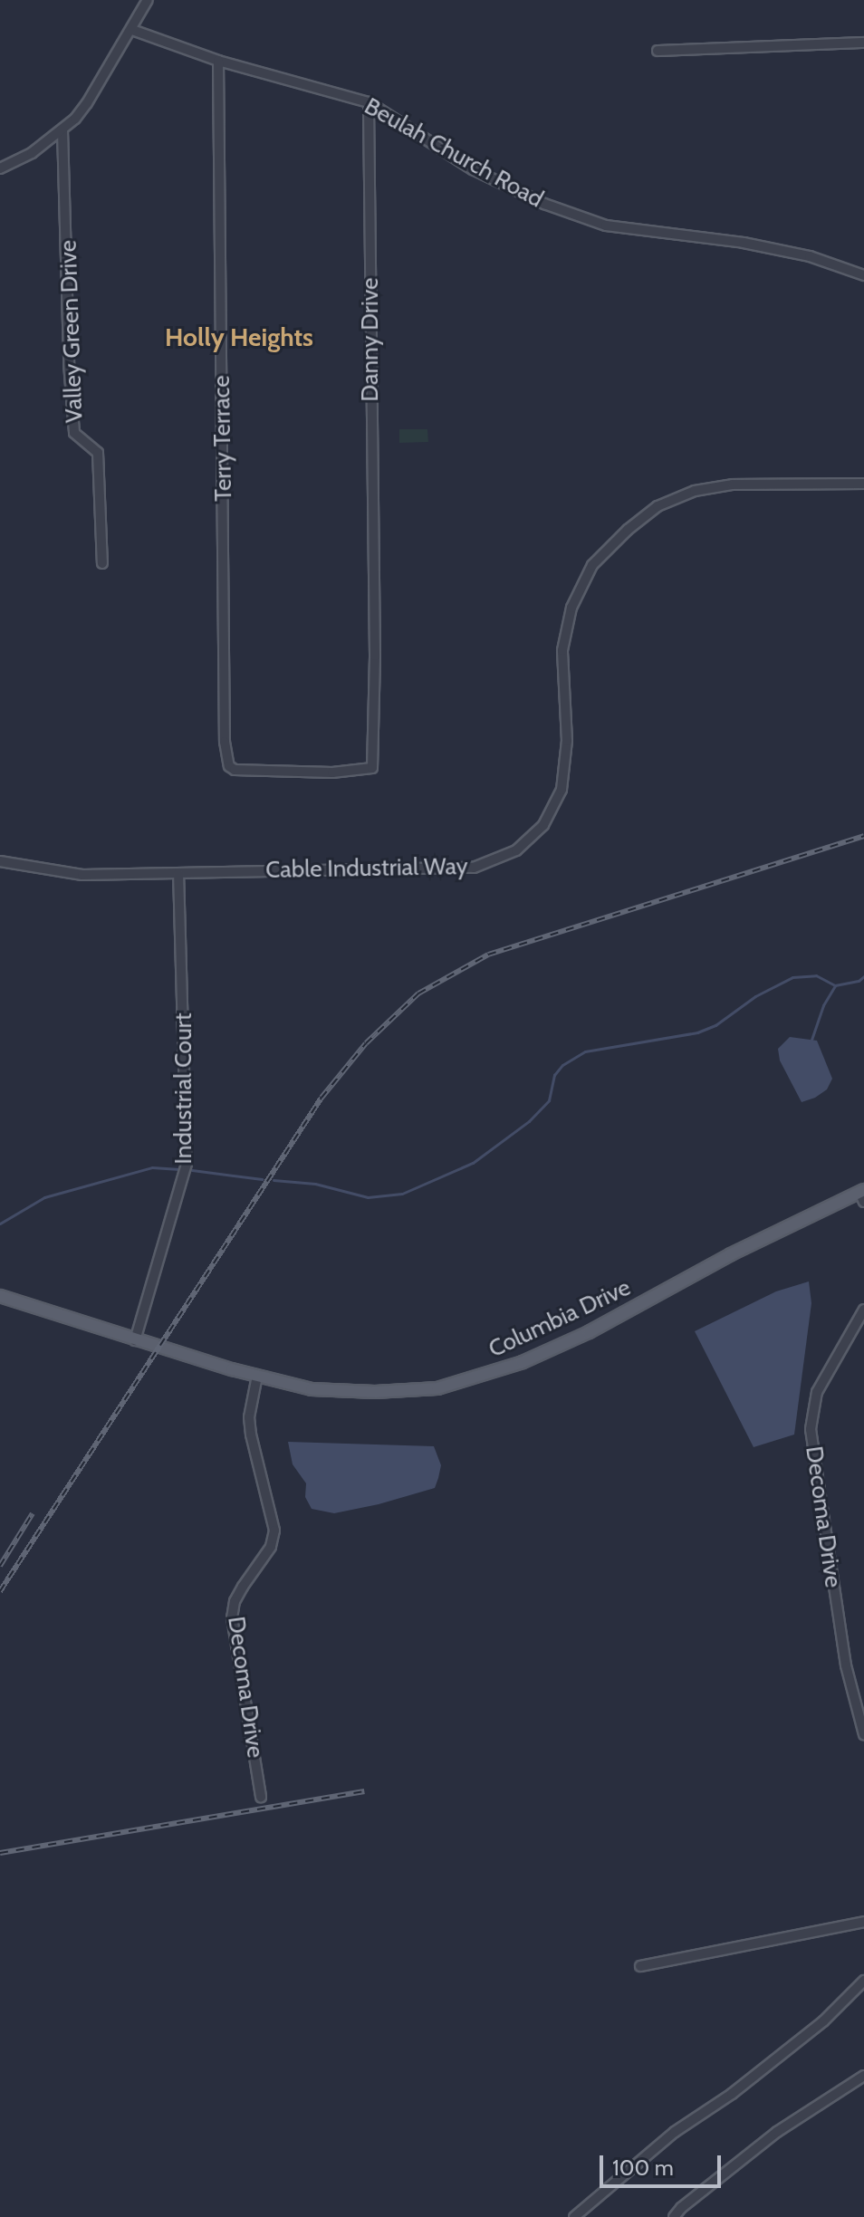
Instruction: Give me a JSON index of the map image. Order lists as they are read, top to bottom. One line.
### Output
{"streets":{"main road":["Columbia Drive"],"street":["Beulah Church Road","Valley Green Drive","Danny Drive","Terry Terrace","Cable Industrial Way","Industrial Court","Decoma Drive"]},"crossings":[["Beulah Church Road","Danny Drive"],["Beulah Church Road","Terry Terrace"],["Danny Drive","Terry Terrace"],["Cable Industrial Way","Industrial Court"],["Industrial Court","Columbia Drive"],["Columbia Drive","Decoma Drive"]],"districts":["Holly Heights"],"scale_bar":"100 m"}
